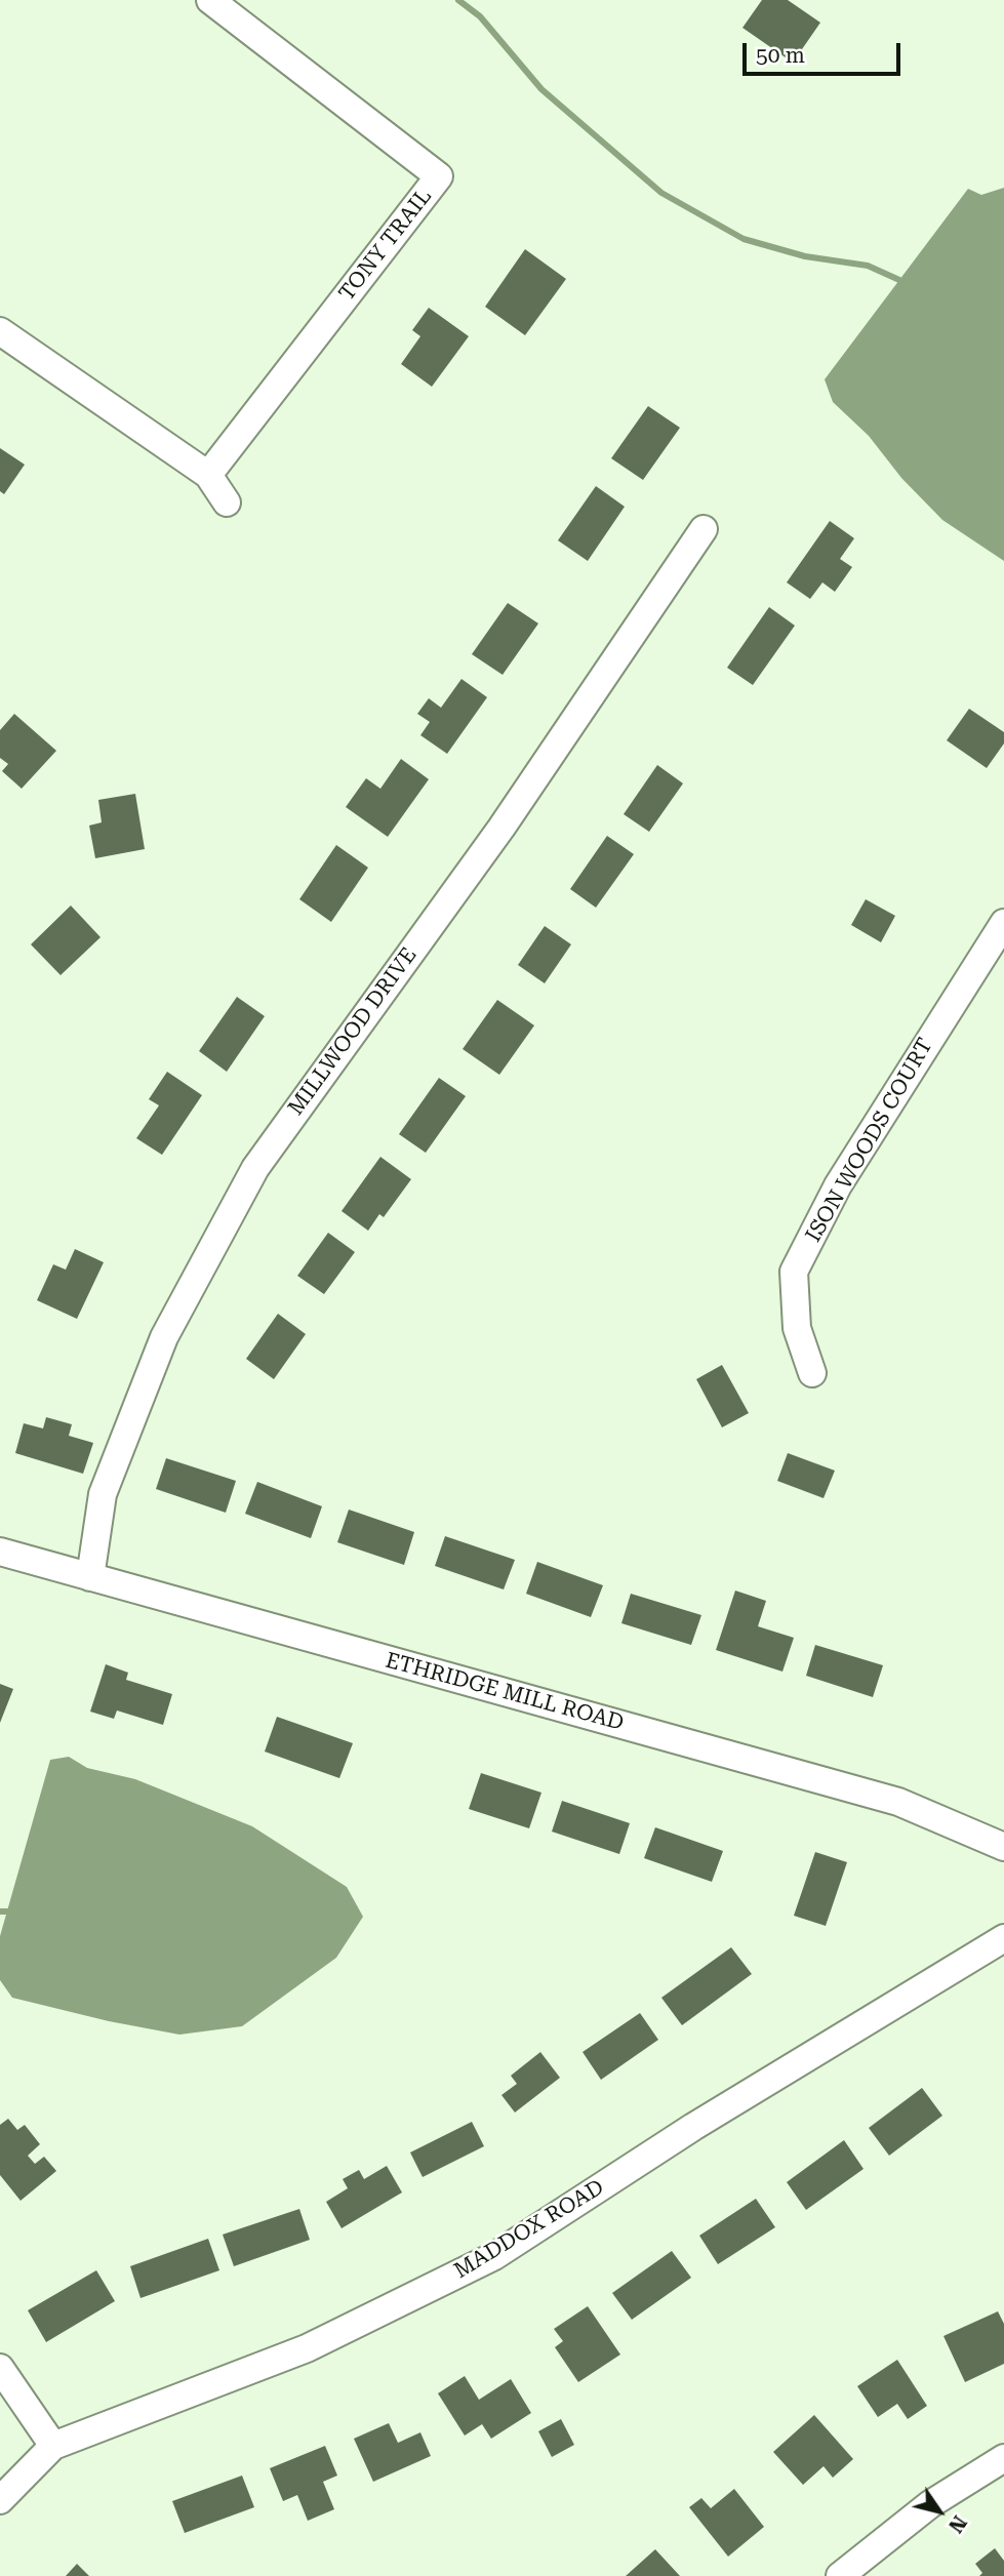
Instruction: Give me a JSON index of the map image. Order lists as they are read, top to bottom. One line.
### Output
{"streets":{"street":["TONY TRAIL","MILLWOOD DRIVE","ISON WOODS COURT","ETHRIDGE MILL ROAD","MADDOX ROAD"]},"crossings":[["MILLWOOD DRIVE","ETHRIDGE MILL ROAD"]],"scale_bar":"50 m","north":"bottom right"}
